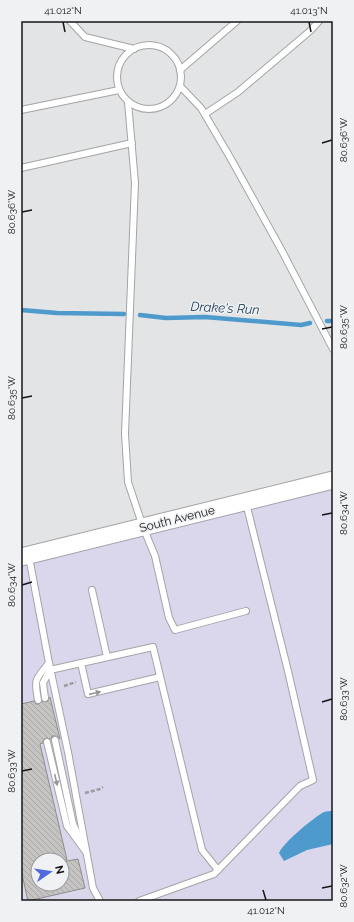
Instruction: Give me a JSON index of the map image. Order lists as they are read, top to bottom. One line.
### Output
{"streets":{"main road":["South Avenue"]},"water":["Drake's Run"],"north":"right","coordinates":["41.012°N","41.013°N","80.636°W","80.635°W","80.634°W","80.633°W","80.632°W"]}
